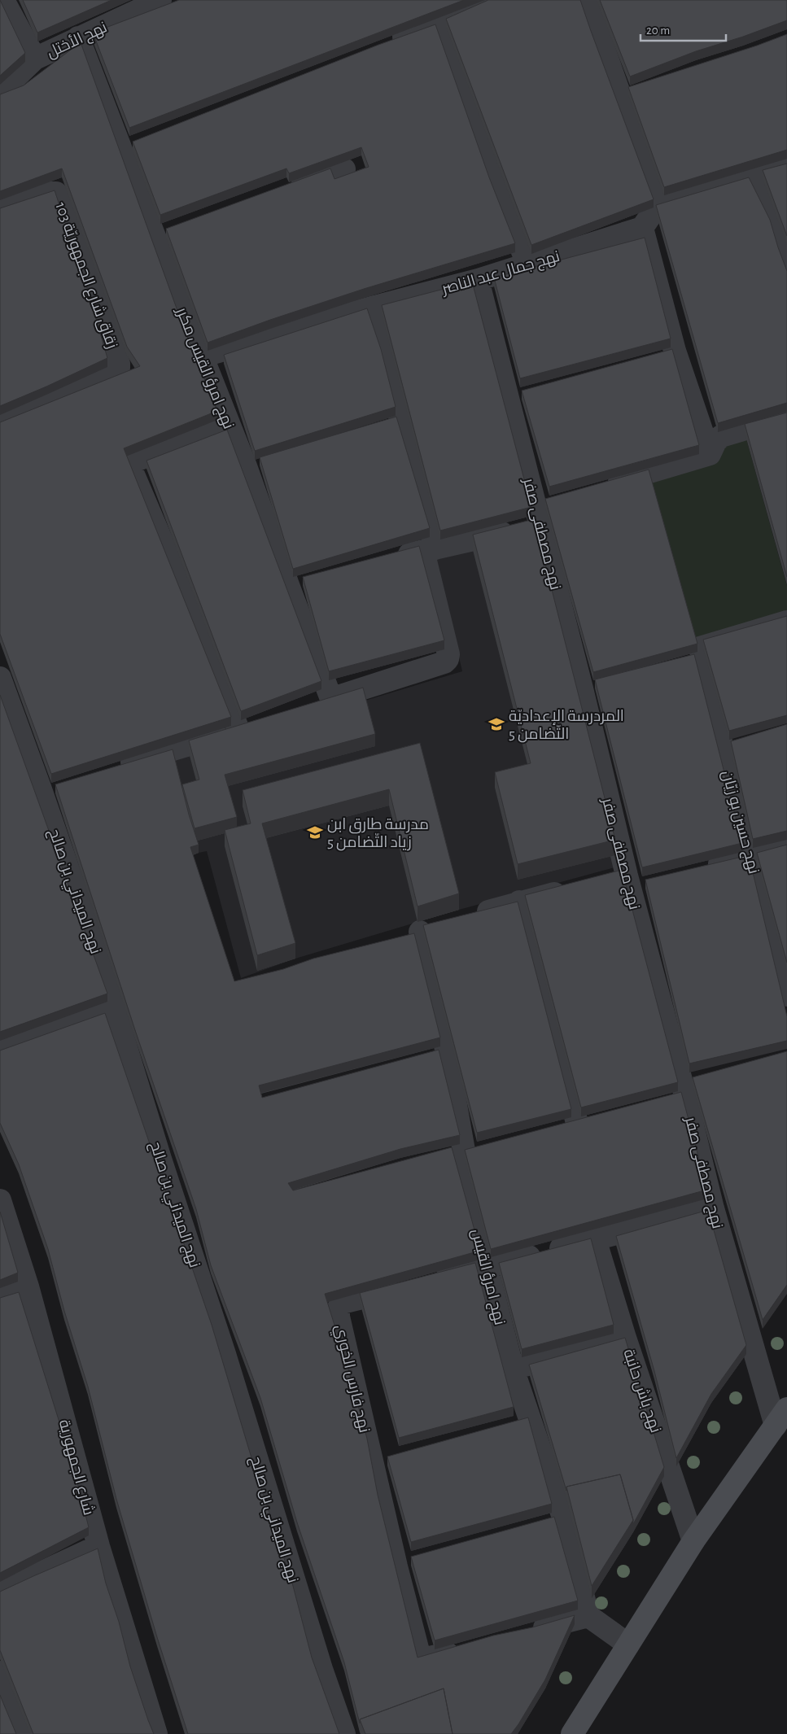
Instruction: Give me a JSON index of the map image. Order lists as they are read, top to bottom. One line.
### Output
{"streets":{"street":["نهج الأختل","نهج جمال عبد الناصر","زقاق شارع الجمهوريّة 103","نهج امرؤ القيس مكرر","نهج مصطفى صفر","نهج حسين بو زيّان","نهج الميداني بن صالح","نهج امرؤ القيس","نهج فارس الخوري","نهج باش حانبة","شارع الجمهورية"]},"crossings":[["نهج الأختل","نهج امرؤ القيس مكرر"],["نهج جمال عبد الناصر","نهج امرؤ القيس مكرر"],["نهج جمال عبد الناصر","نهج مصطفى صفر"],["نهج مصطفى صفر","نهج فارس الخوري"],["نهج امرؤ القيس","نهج فارس الخوري"],["نهج فارس الخوري","نهج باش حانبة"]],"places":{"school or university":["المردرسة الإعداديّة التّضامن 5","مدرسة طارق ابن زياد التّضامن 5"]},"scale_bar":"20 m"}
